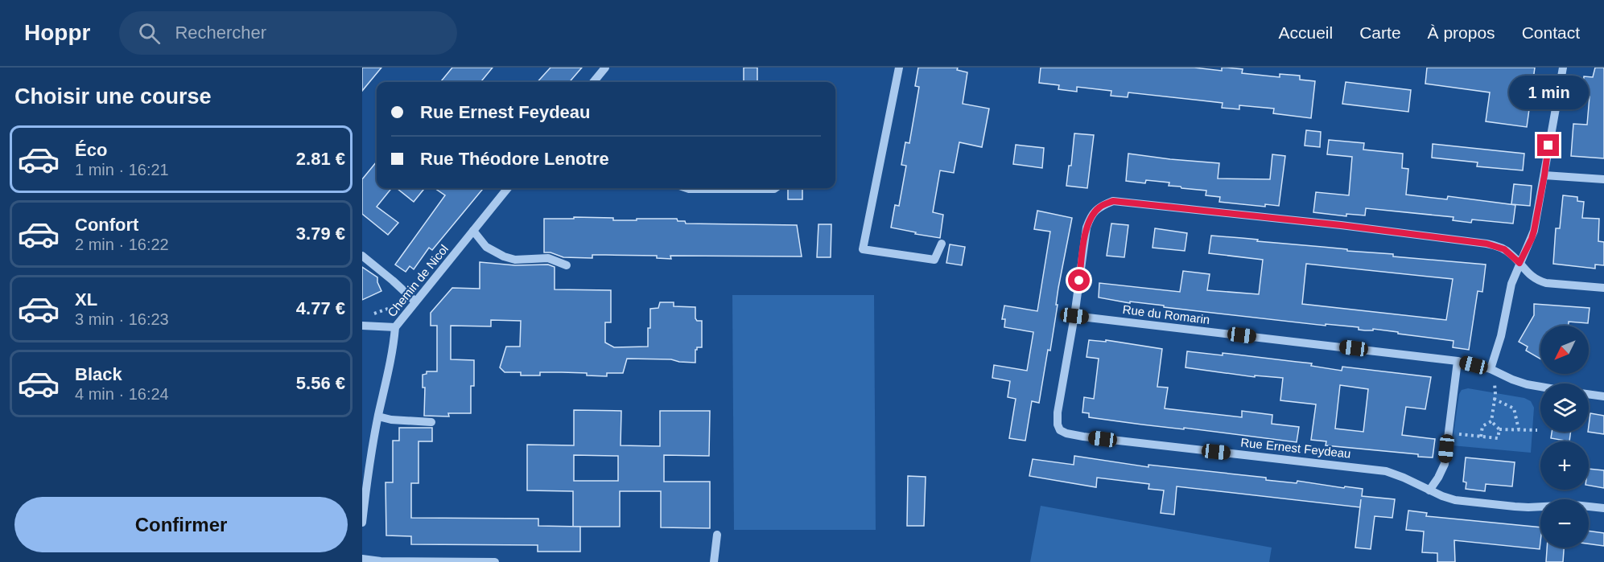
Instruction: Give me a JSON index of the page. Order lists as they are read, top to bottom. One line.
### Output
{"streets":{"street":["Chemin de Nicol","Rue du Romarin","Rue Ernest Feydeau"]},"crossings":[["Rue du Romarin","Rue Ernest Feydeau"]],"north":"bottom left","page":{"header":"Hoppr","search":"Rechercher","nav":["Accueil","Carte","À propos","Contact"],"heading":"Choisir une course","bubble":"1 min","banner":["Rue Ernest Feydeau","Rue Théodore Lenotre"],"list":[{"name":"Éco","note":"1 min · 16:21","value":"2.81 €"},{"name":"Confort","note":"2 min · 16:22","value":"3.79 €"},{"name":"XL","note":"3 min · 16:23","value":"4.77 €"},{"name":"Black","note":"4 min · 16:24","value":"5.56 €"}],"map_buttons":["+","−"],"buttons":"Confirmer"}}
